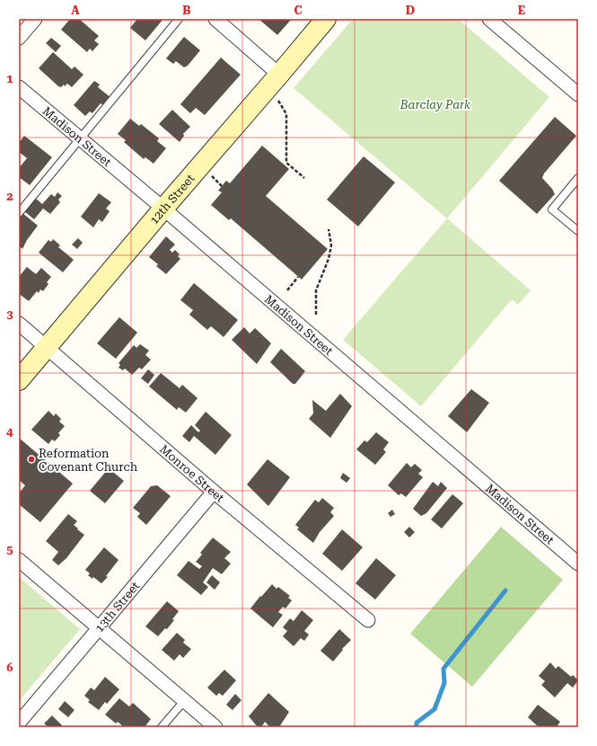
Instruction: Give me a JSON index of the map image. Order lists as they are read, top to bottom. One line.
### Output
{"streets":{"street":["Madison Street","12th Street","Monroe Street","13th Street"]},"crossings":[["Madison Street","12th Street"],["12th Street","Monroe Street"],["Monroe Street","13th Street"]],"parks":["Barclay Park"],"places":["Reformation Covenant Church"],"grid":{"columns":["A","B","C","D","E"],"rows":["1","2","3","4","5","6"]}}
